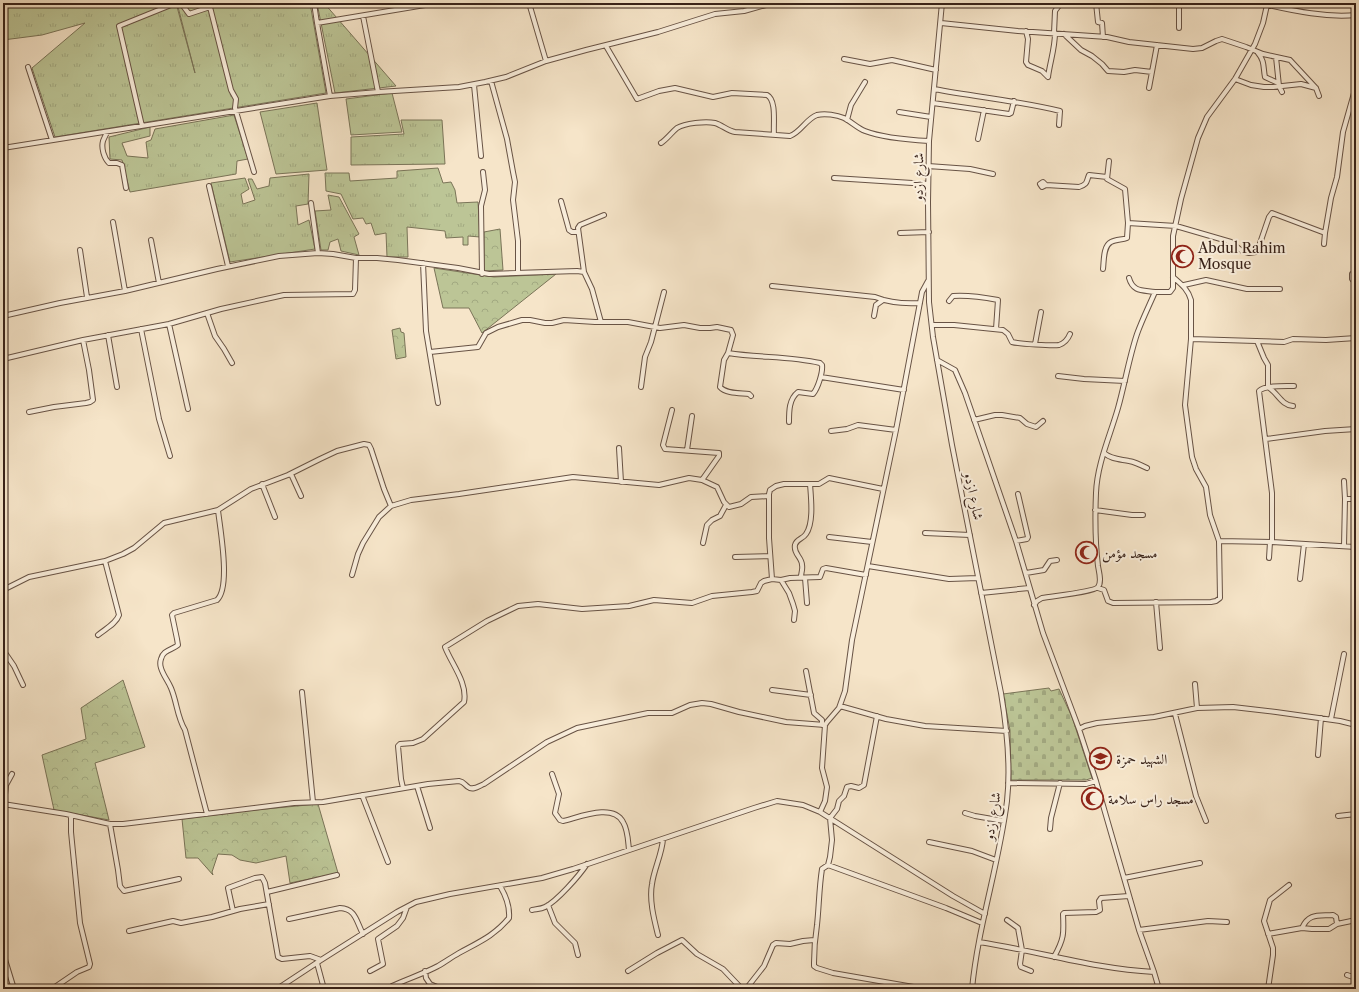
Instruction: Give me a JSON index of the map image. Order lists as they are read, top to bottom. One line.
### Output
{"streets":{"street":["شارع ازدو"]},"places":{"mosque":["Abdul Rahim Mosque","مسجد مؤمن","مسجد راس سلامة"],"school or university":["الشهيد حمزة"]}}
